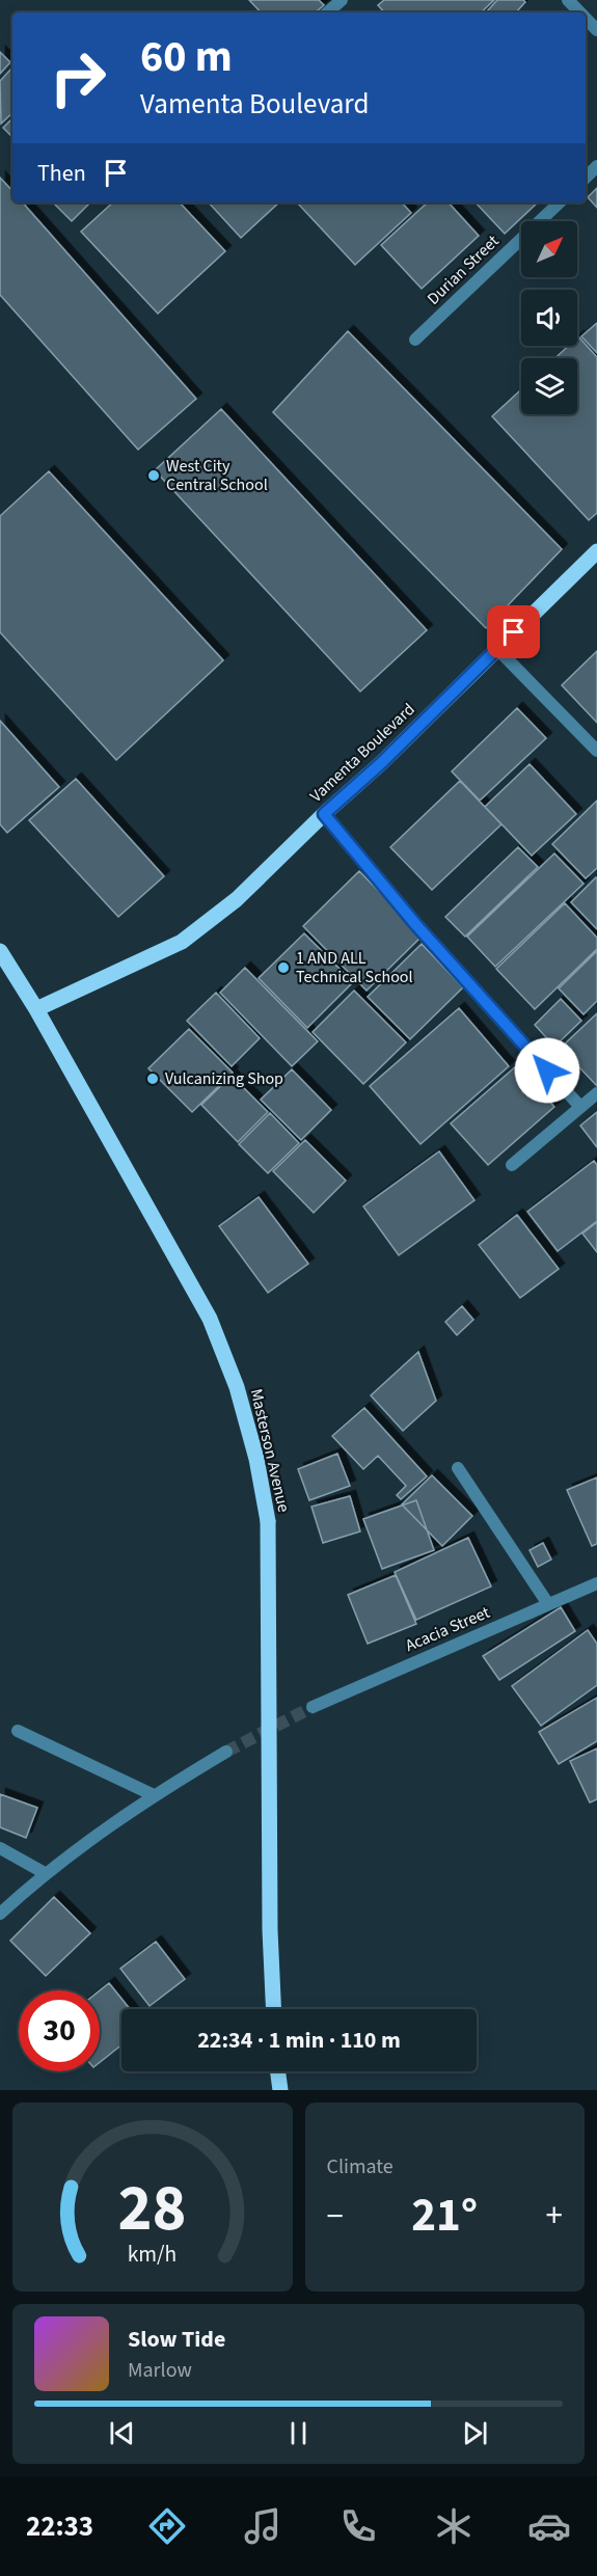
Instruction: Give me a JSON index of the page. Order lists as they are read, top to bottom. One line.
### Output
{"streets":{"main road":["Vamenta Boulevard","Masterson Avenue"],"street":["Durian Street","Acacia Street"]},"crossings":[["Vamenta Boulevard","Masterson Avenue"]],"places":["West City Central School","1 AND ALL Technical School","Vulcanizing Shop"],"north":"top right","page":{"turn":["60 m","Vamenta Boulevard"],"then":"Then","limit":"30","trip":"22:34 · 1 min · 110 m","tile":"Climate","heat":["−","21°","+"],"song":["Slow Tide","Marlow"],"tabs":"22:33","gauge":["28","km/h"]}}
